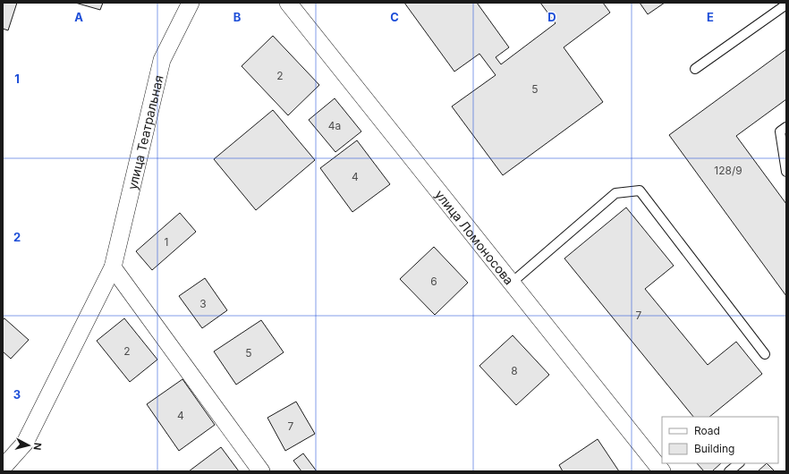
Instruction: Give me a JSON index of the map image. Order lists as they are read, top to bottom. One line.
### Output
{"streets":{"street":["улица Театральная","улица Ломоносова"]},"house_numbers":["2","5","4а","128/9","4","1","6","3","7","2","5","8","4","7"],"legend":["Road","Building"],"north":"right","grid":{"columns":["A","B","C","D","E"],"rows":["1","2","3"]}}
